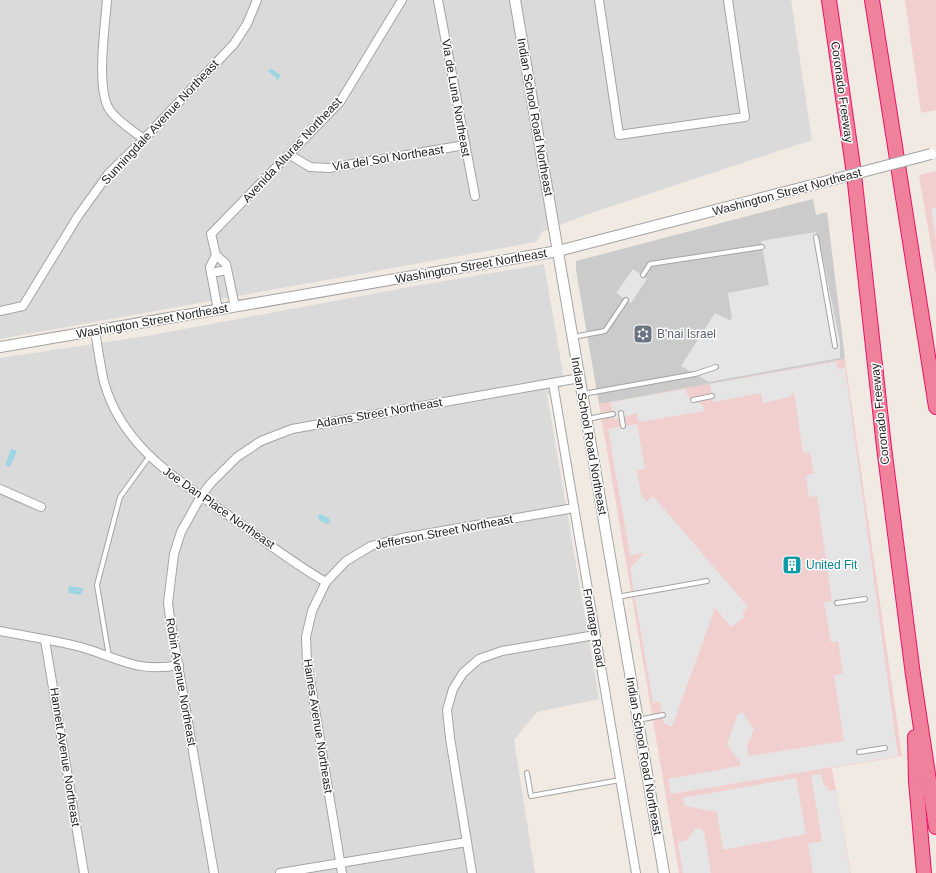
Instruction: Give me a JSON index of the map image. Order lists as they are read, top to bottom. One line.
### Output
{"streets":{"highway":["Coronado Freeway"],"street":["Via de Luna Northeast","Indian School Road Northeast","Sunningdale Avenue Northeast","Avenida Alturas Northeast","Via del Sol Northeast","Washington Street Northeast","Adams Street Northeast","Joe Dan Place Northeast","Jefferson Street Northeast","Frontage Road","Robin Avenue Northeast","Haines Avenue Northeast","Hannett Avenue Northeast"]},"crossings":[["Via de Luna Northeast","Via del Sol Northeast"],["Indian School Road Northeast","Washington Street Northeast"],["Indian School Road Northeast","Adams Street Northeast"],["Avenida Alturas Northeast","Via del Sol Northeast"],["Avenida Alturas Northeast","Washington Street Northeast"],["Washington Street Northeast","Joe Dan Place Northeast"],["Adams Street Northeast","Joe Dan Place Northeast"],["Adams Street Northeast","Frontage Road"],["Adams Street Northeast","Robin Avenue Northeast"],["Joe Dan Place Northeast","Jefferson Street Northeast"],["Joe Dan Place Northeast","Robin Avenue Northeast"],["Joe Dan Place Northeast","Haines Avenue Northeast"],["Jefferson Street Northeast","Frontage Road"],["Jefferson Street Northeast","Haines Avenue Northeast"]],"places":{"synagogue":["B'nai Israel"],"building":["United Fit"]}}
